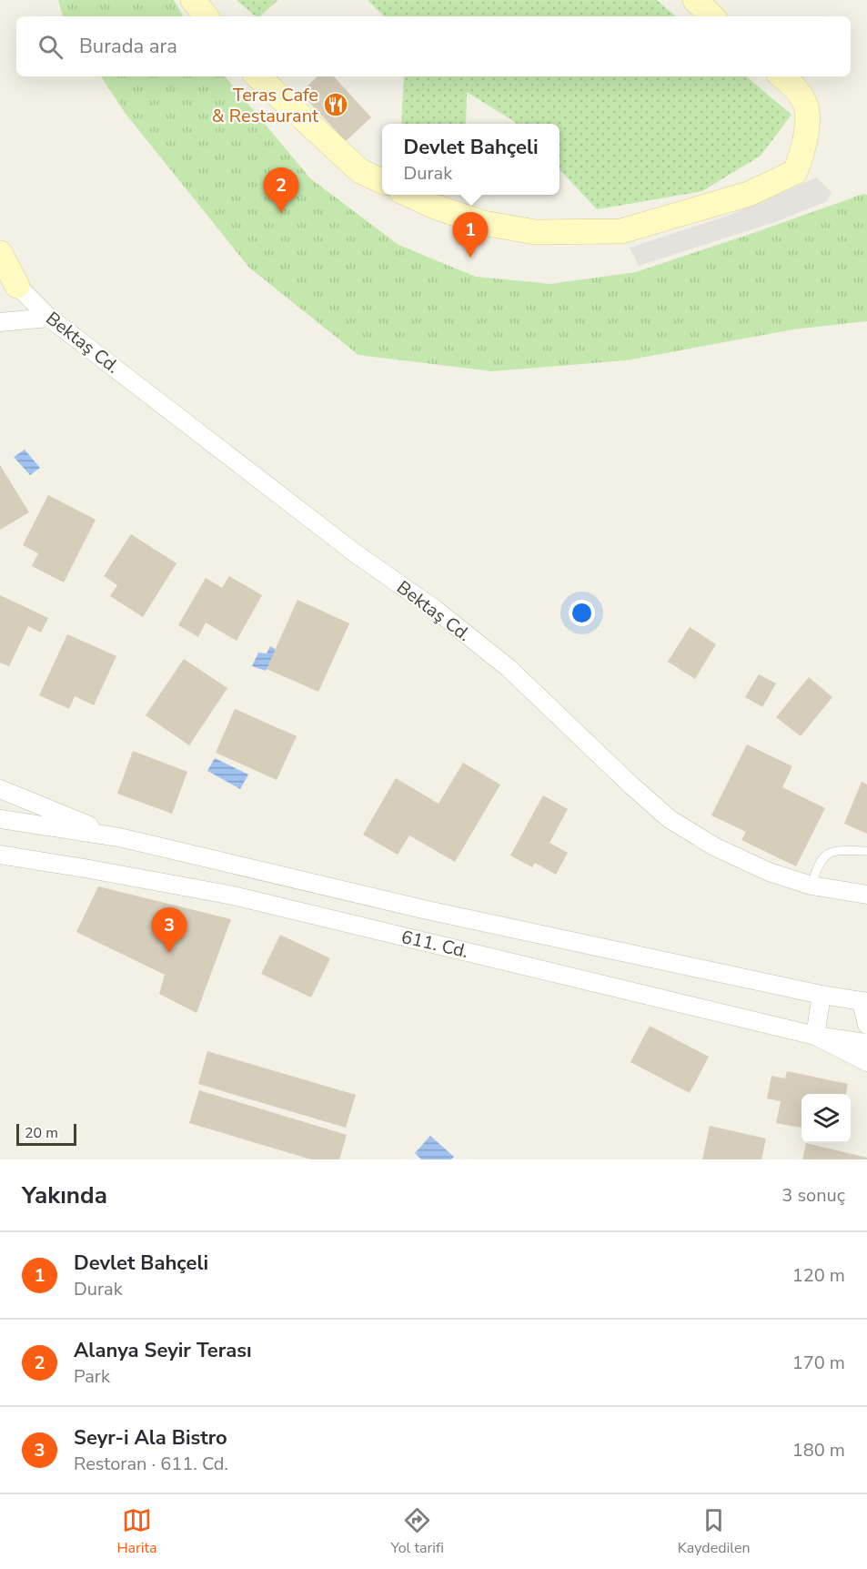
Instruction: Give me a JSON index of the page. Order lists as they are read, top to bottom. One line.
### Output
{"streets":{"street":["Bektaş Cd.","611. Cd."]},"places":{"restaurant":["Teras Cafe & Restaurant"]},"scale_bar":"20 m","page":{"search":"Burada ara","popup":["Devlet Bahçeli","Durak"],"pins":["2","1","3"],"scale":"20 m","heading":["Yakında","3 sonuç"],"list":[{"mark":"1","name":"Devlet Bahçeli","note":"Durak","value":"120 m"},{"mark":"2","name":"Alanya Seyir Terası","note":"Park","value":"170 m"},{"mark":"3","name":"Seyr-i Ala Bistro","note":"Restoran · 611. Cd.","value":"180 m"}],"nav":["Harita","Yol tarifi","Kaydedilen"]}}
